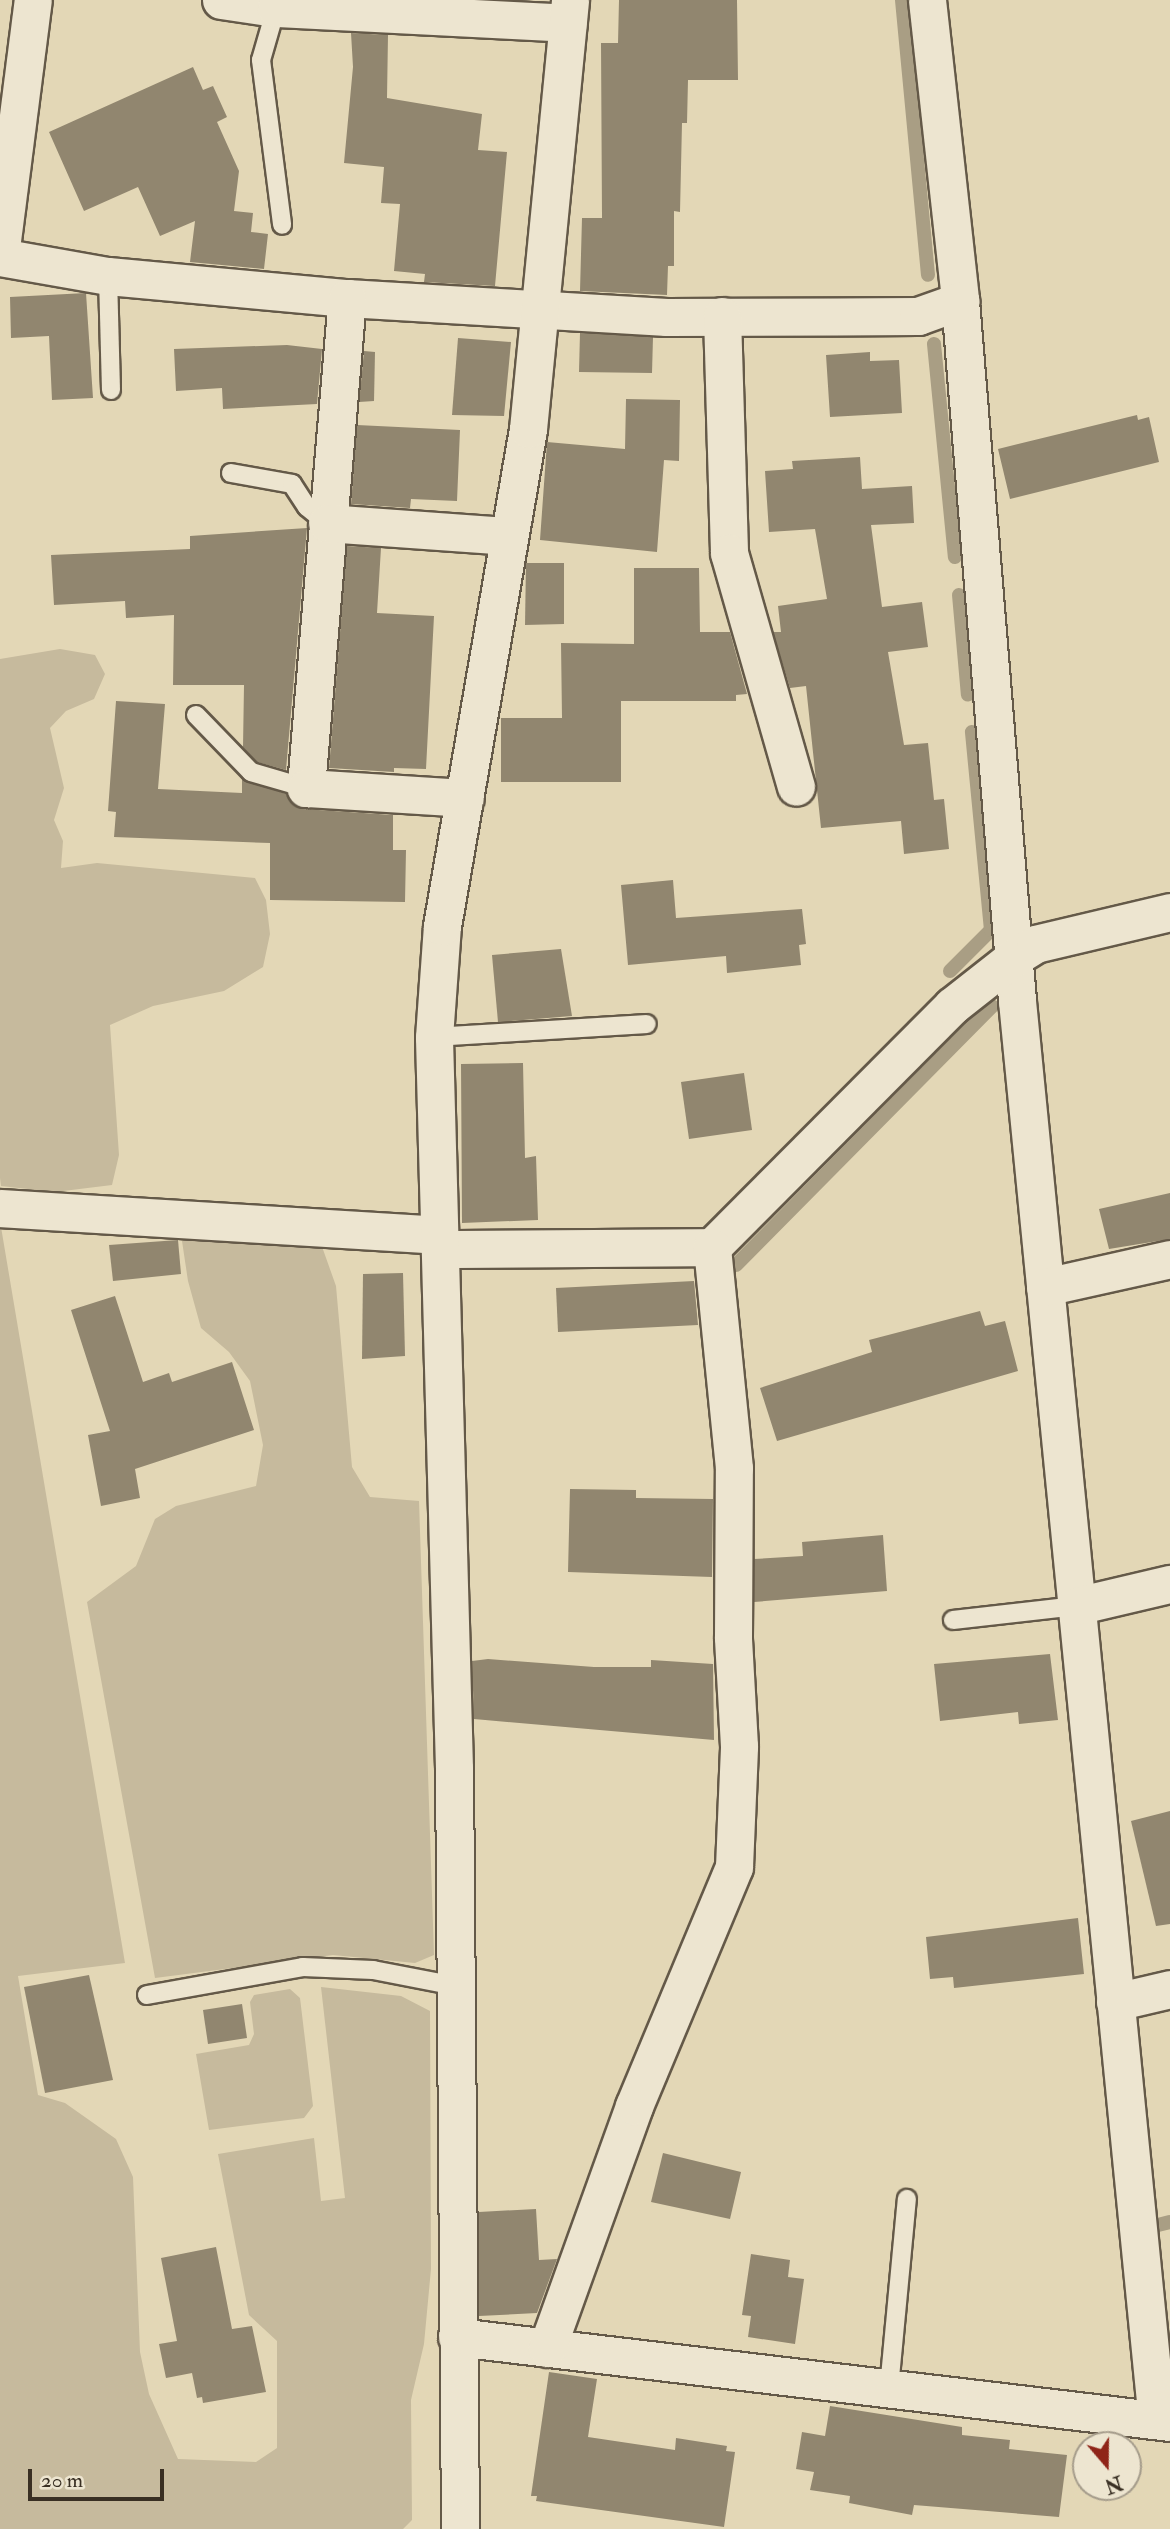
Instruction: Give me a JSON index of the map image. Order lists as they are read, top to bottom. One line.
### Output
{"scale_bar":"20 m","north":"bottom"}
